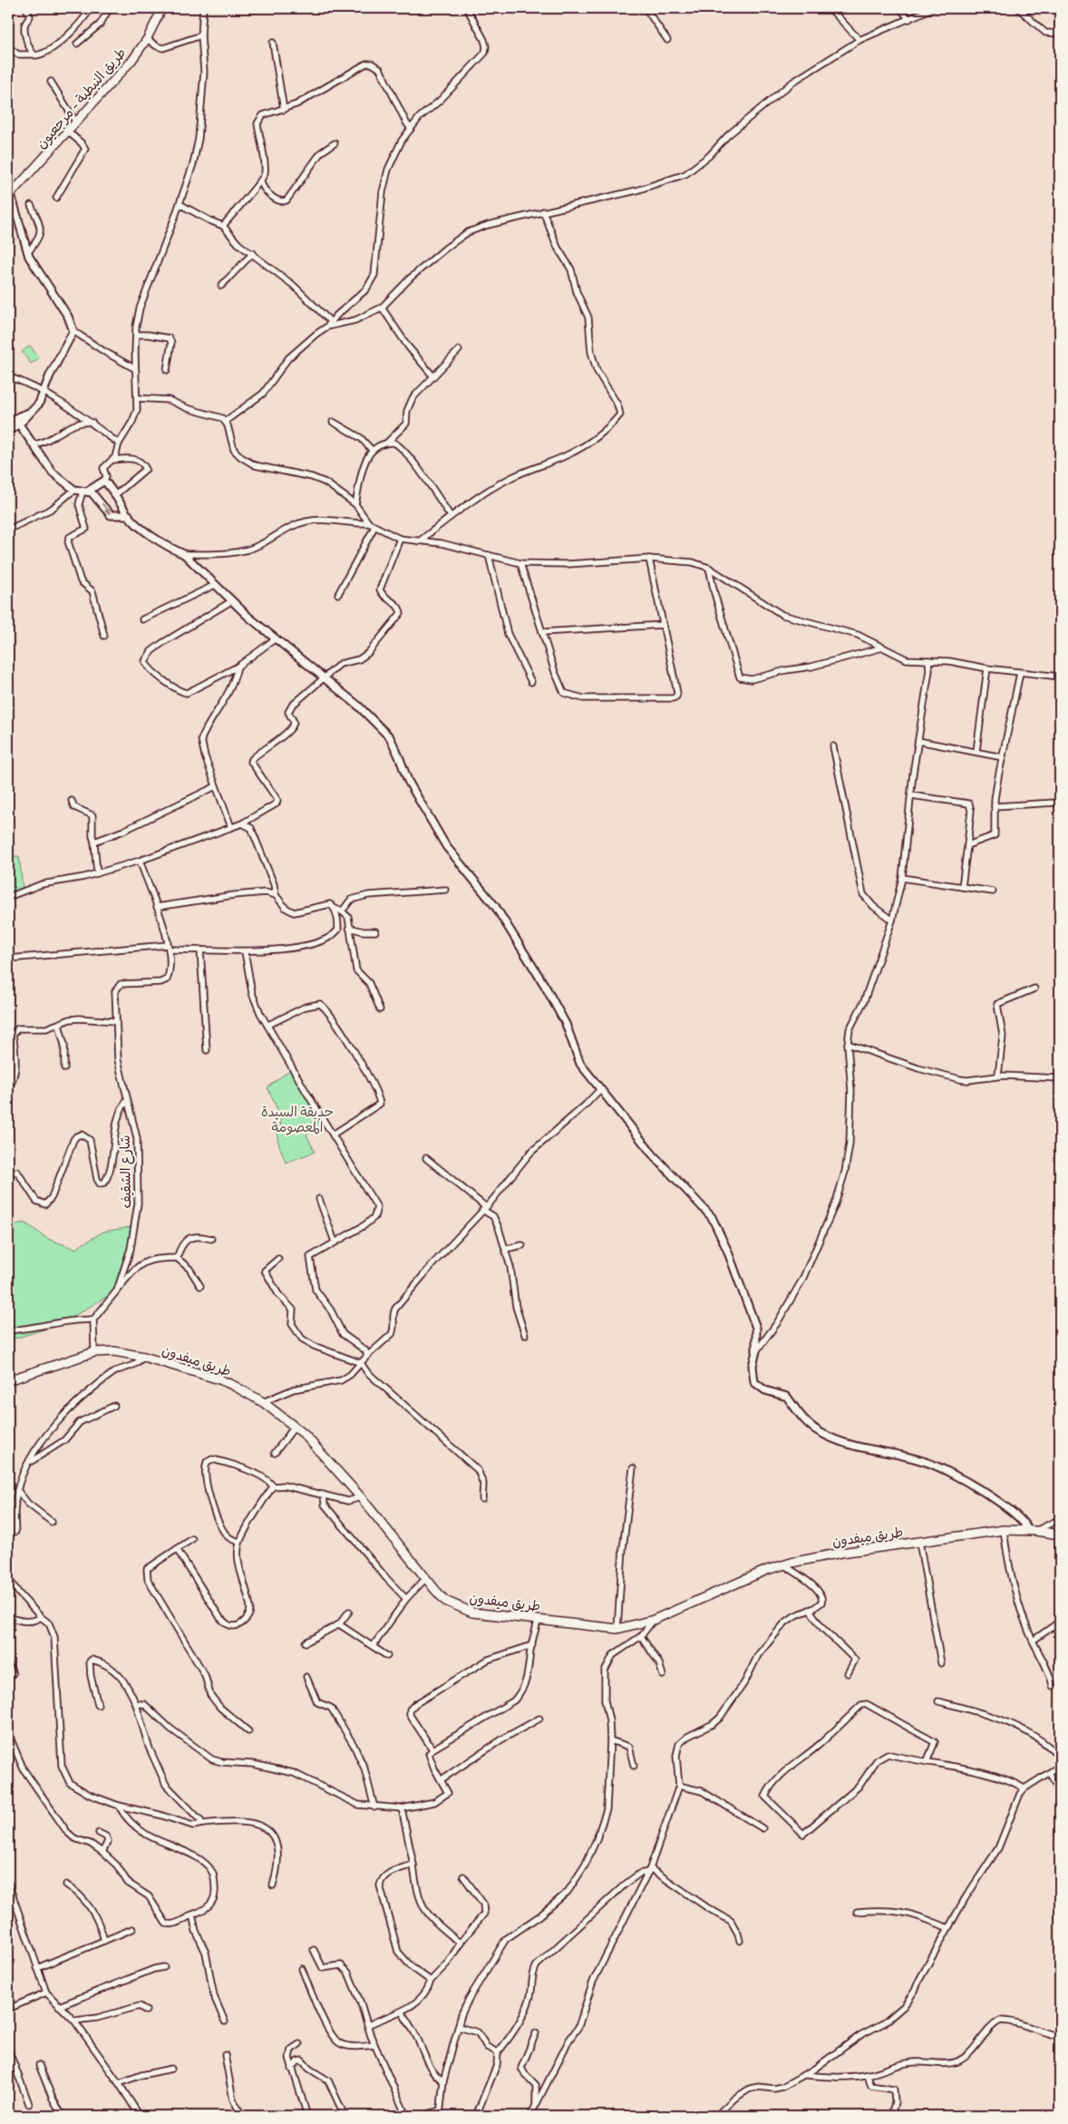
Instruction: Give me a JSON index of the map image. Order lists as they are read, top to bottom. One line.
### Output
{"streets":{"main road":["طريق النبطية - مرجعيون","طريق ميفدون"],"street":["شارع الشقيف"]},"parks":["حديقة السيدة المعصومة"]}
